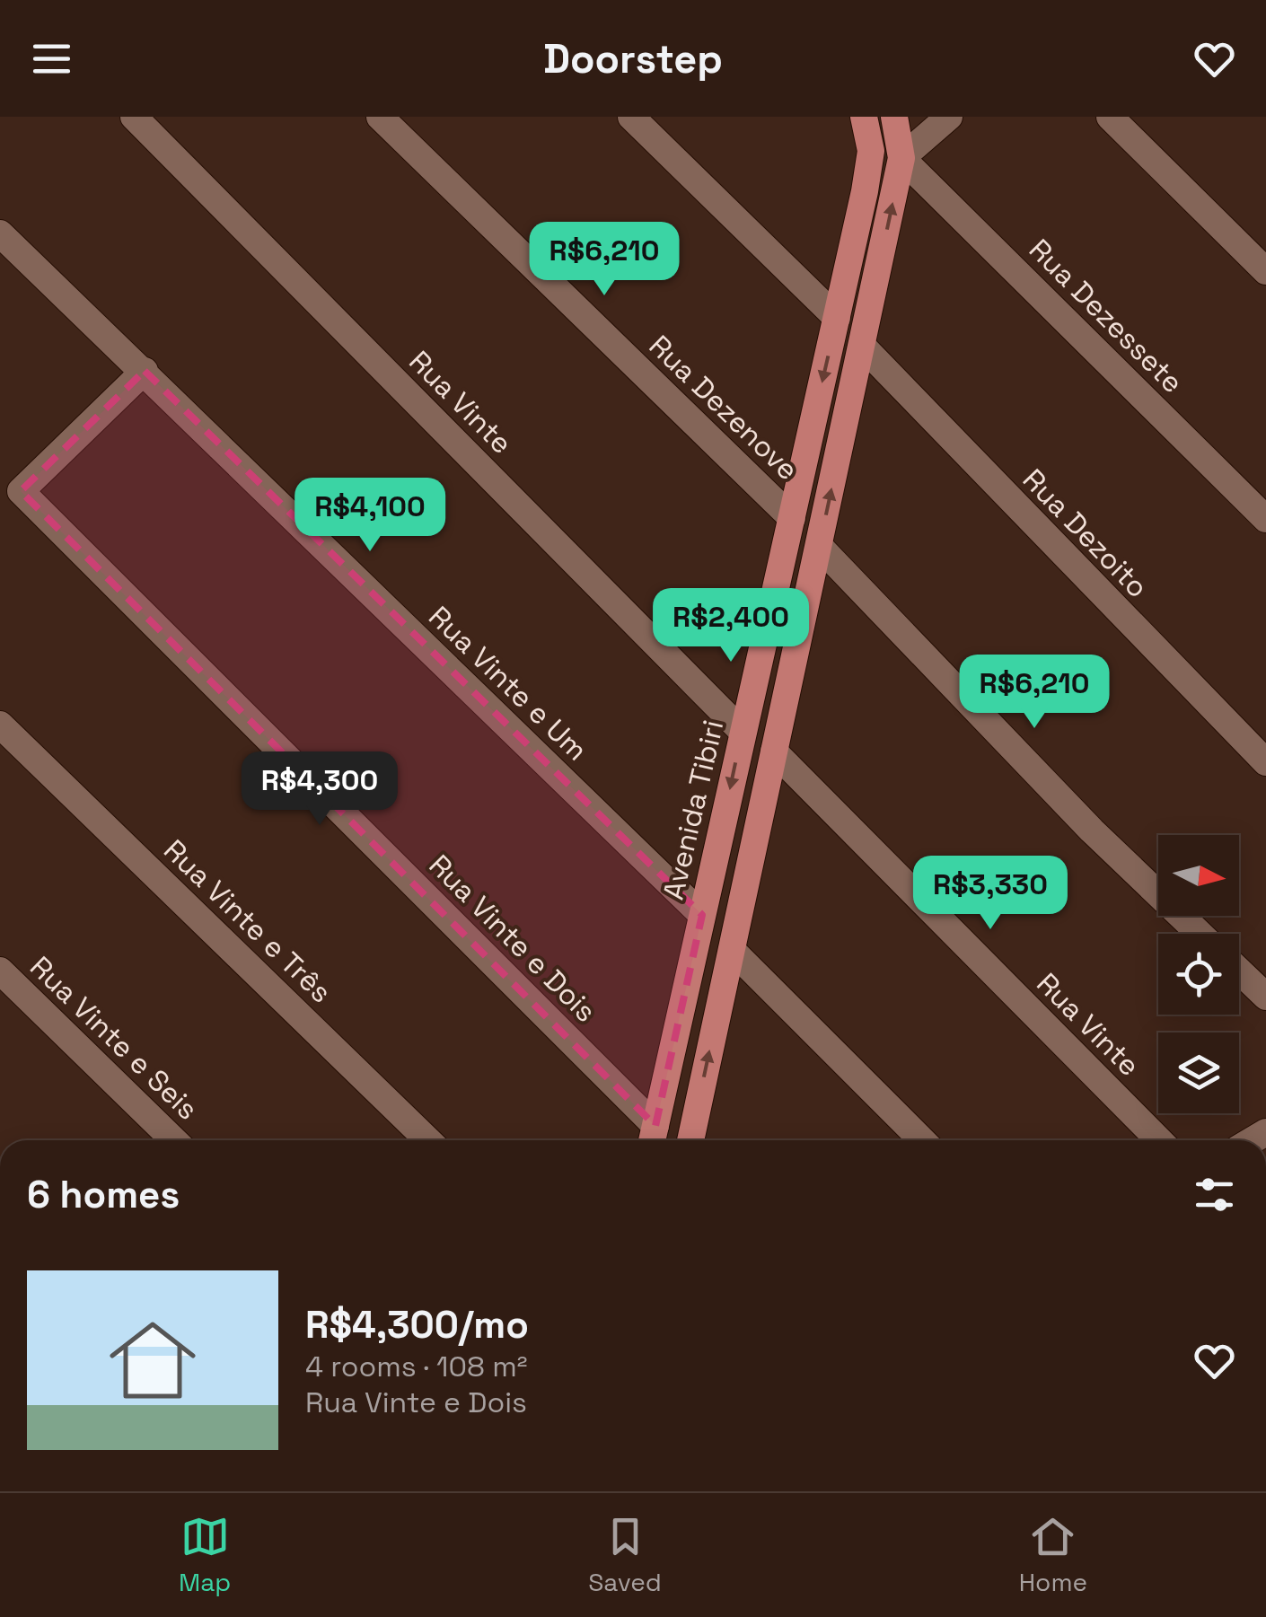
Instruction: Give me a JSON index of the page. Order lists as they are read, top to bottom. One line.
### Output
{"streets":{"main road":["Avenida Tibiri"],"street":["Rua Dezessete","Rua Vinte","Rua Dezenove","Rua Dezoito","Rua Vinte e Um","Rua Vinte e Três","Rua Vinte e Dois","Rua Vinte e Seis"]},"crossings":[["Rua Vinte","Avenida Tibiri"],["Rua Dezenove","Avenida Tibiri"],["Rua Vinte e Um","Avenida Tibiri"],["Rua Vinte e Um","Rua Vinte e Dois"],["Avenida Tibiri","Rua Vinte e Dois"]],"north":"right","page":{"header":"Doorstep","price":["R$6,210","R$4,100","R$2,400","R$6,210","R$4,300","R$3,330"],"heading":"6 homes","list":[{"name":"R$4,300/mo","note":"4 rooms · 108 m² · Rua Vinte e Dois"}],"tabs":["Map","Saved","Home"]}}
